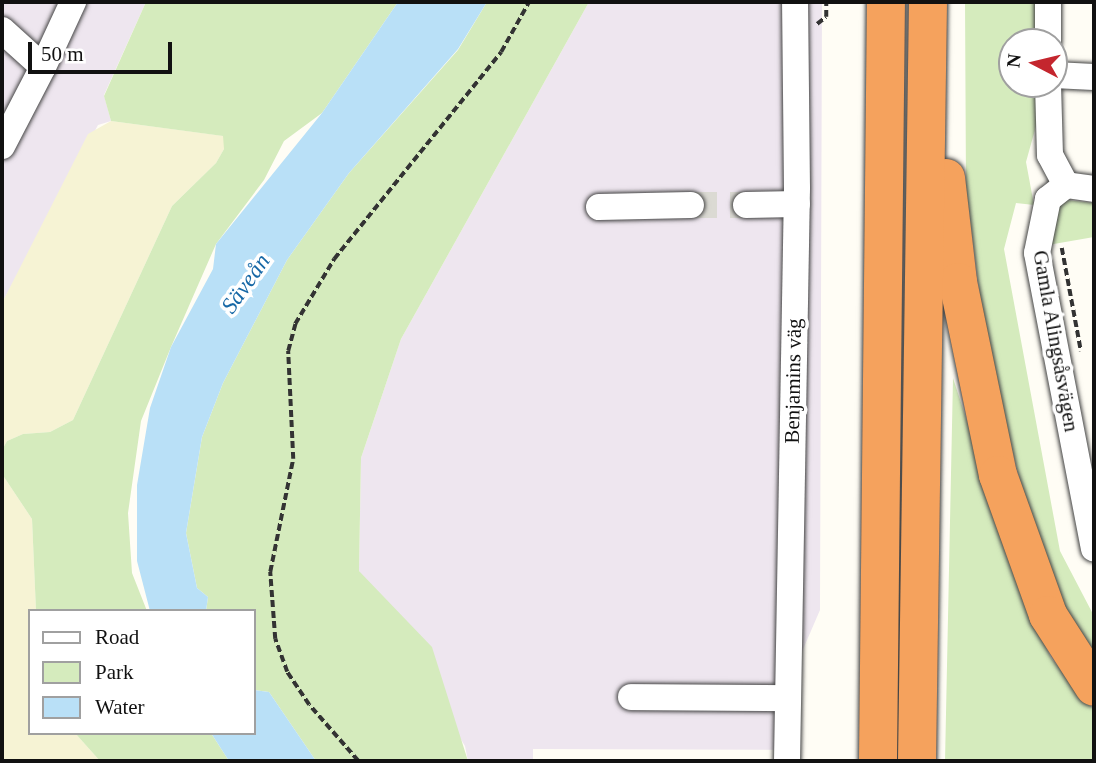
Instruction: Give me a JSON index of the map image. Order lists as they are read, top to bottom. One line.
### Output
{"streets":{"street":["Gamla Alingsåsvägen","Benjamins väg"]},"water":["Säveån"],"legend":["Road","Park","Water"],"scale_bar":"50 m","north":"left"}
